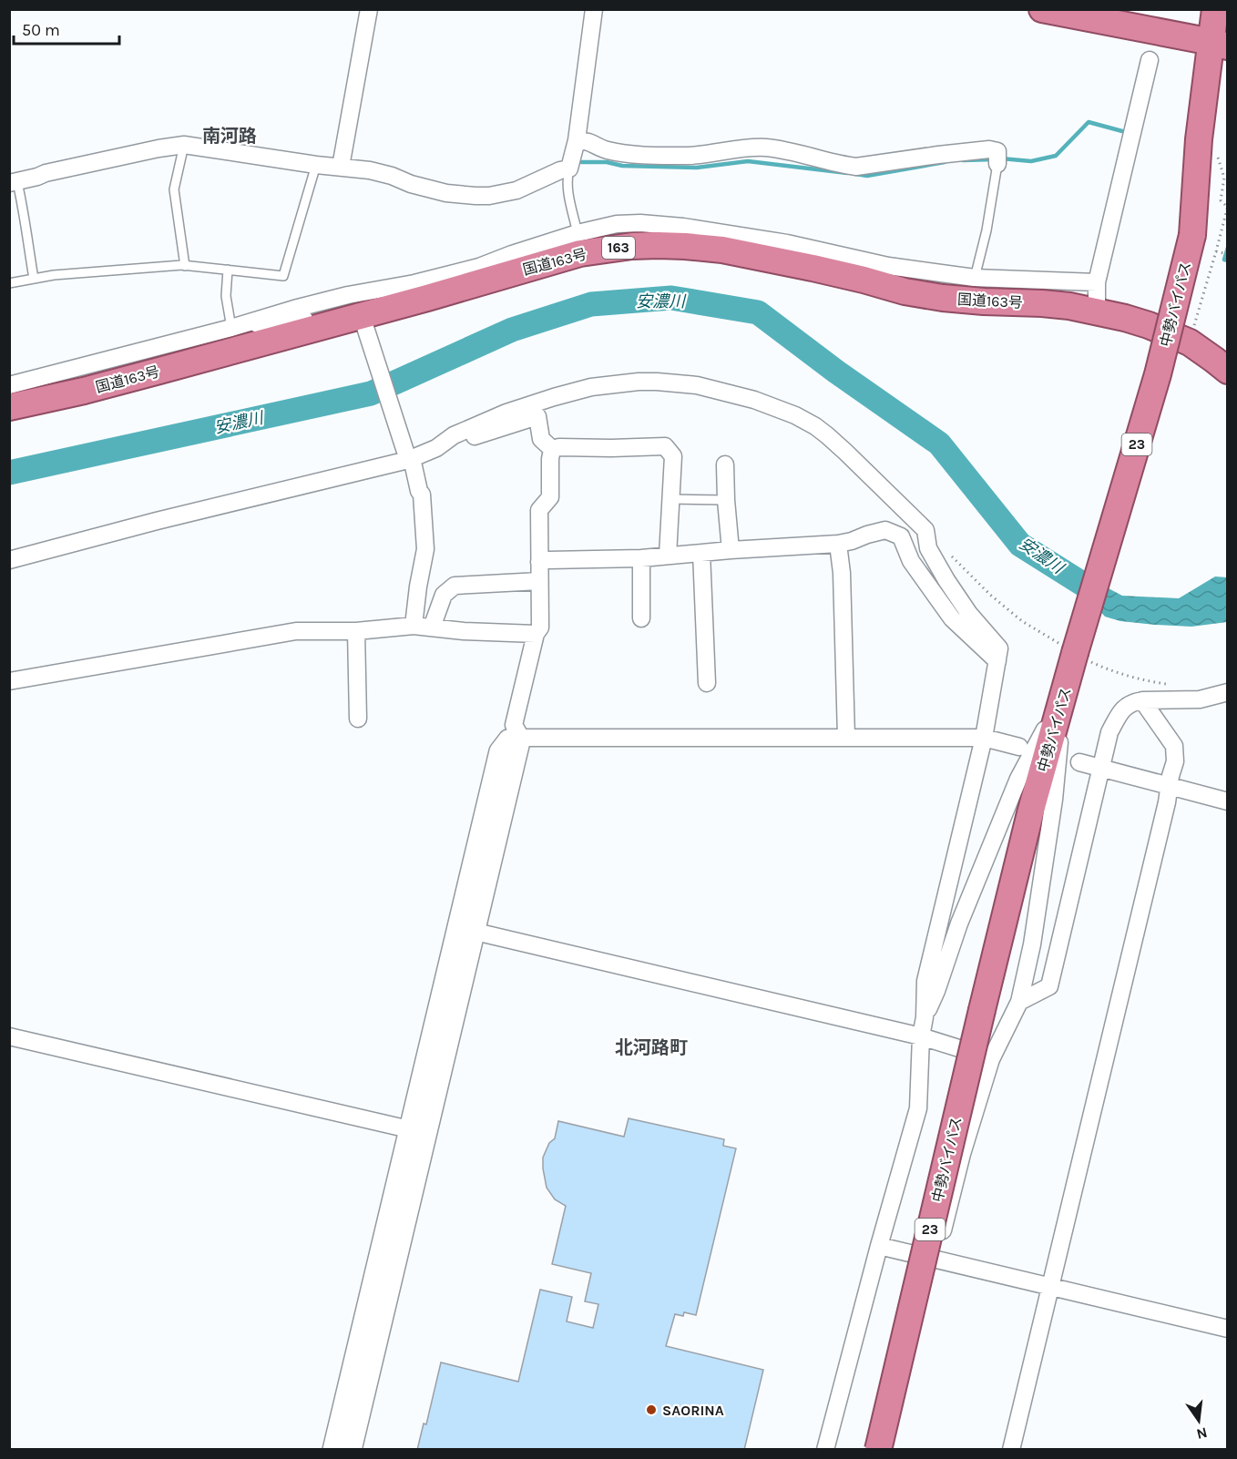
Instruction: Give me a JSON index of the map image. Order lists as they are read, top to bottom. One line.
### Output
{"streets":{"highway":["163","国道163号","中勢バイパス","23"]},"districts":["南河路","北河路町"],"water":["安濃川"],"places":["SAORINA"],"scale_bar":"50 m","north":"bottom"}
